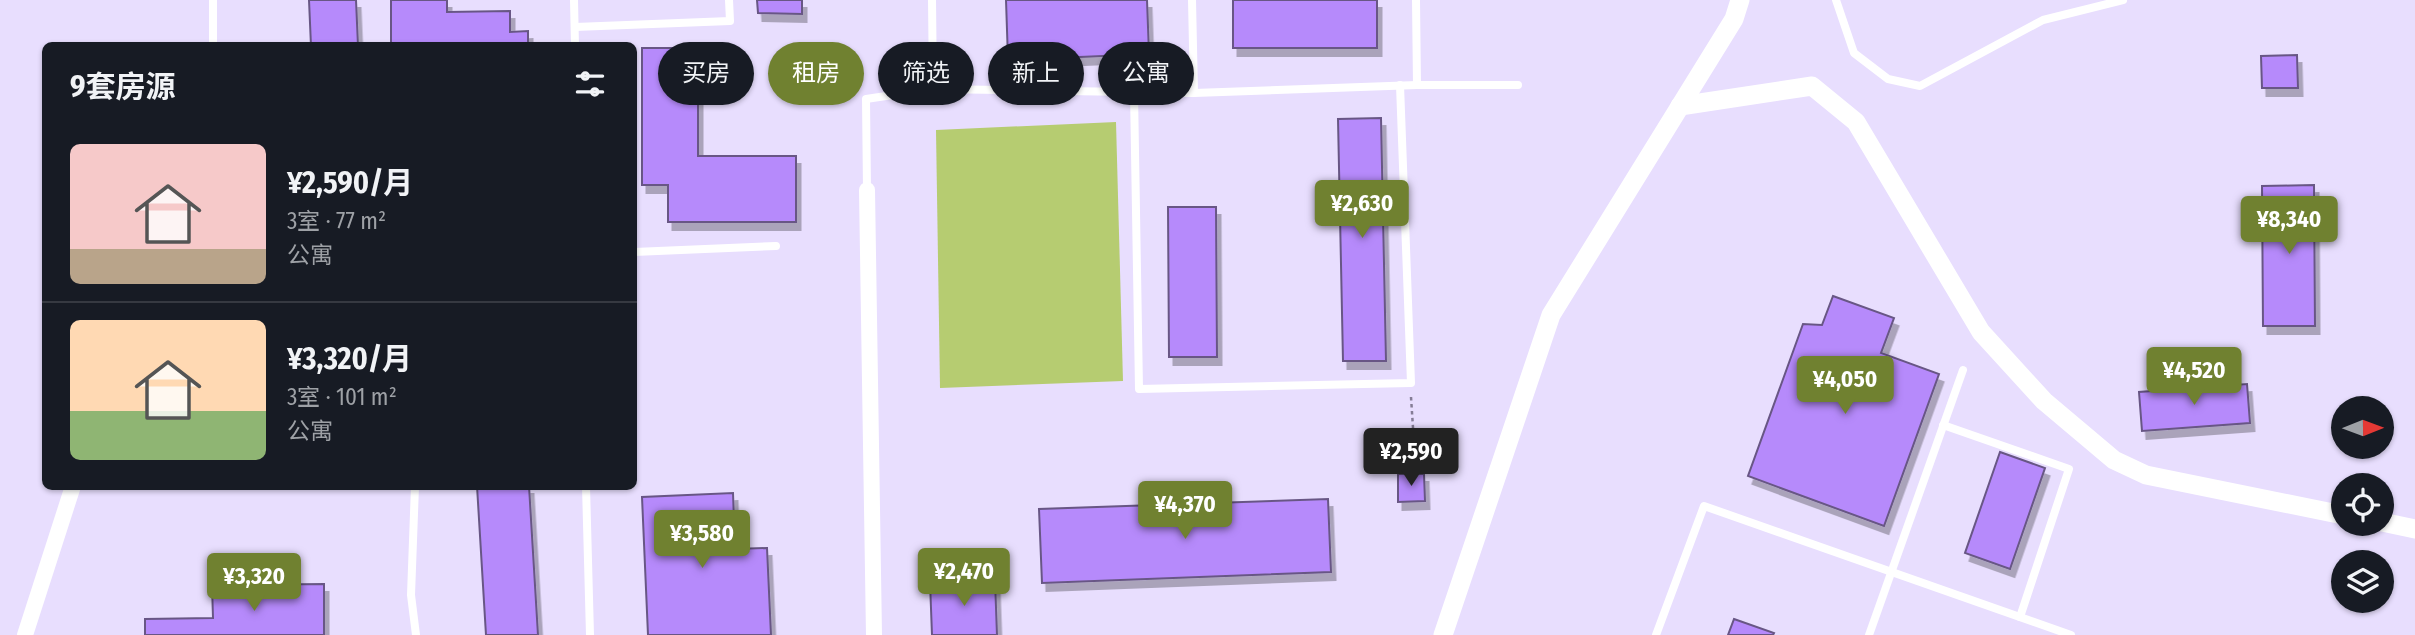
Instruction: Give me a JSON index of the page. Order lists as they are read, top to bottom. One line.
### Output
{"north":"right","page":{"chip":["买房","租房","筛选","新上","公寓"],"heading":"9套房源","list":[{"name":"¥2,590/月","note":"3室 · 77 m² · 公寓"},{"name":"¥3,320/月","note":"3室 · 101 m² · 公寓"}],"price":["¥2,630","¥8,340","¥4,520","¥4,050","¥2,590","¥4,370","¥3,580","¥2,470","¥3,320"]}}
